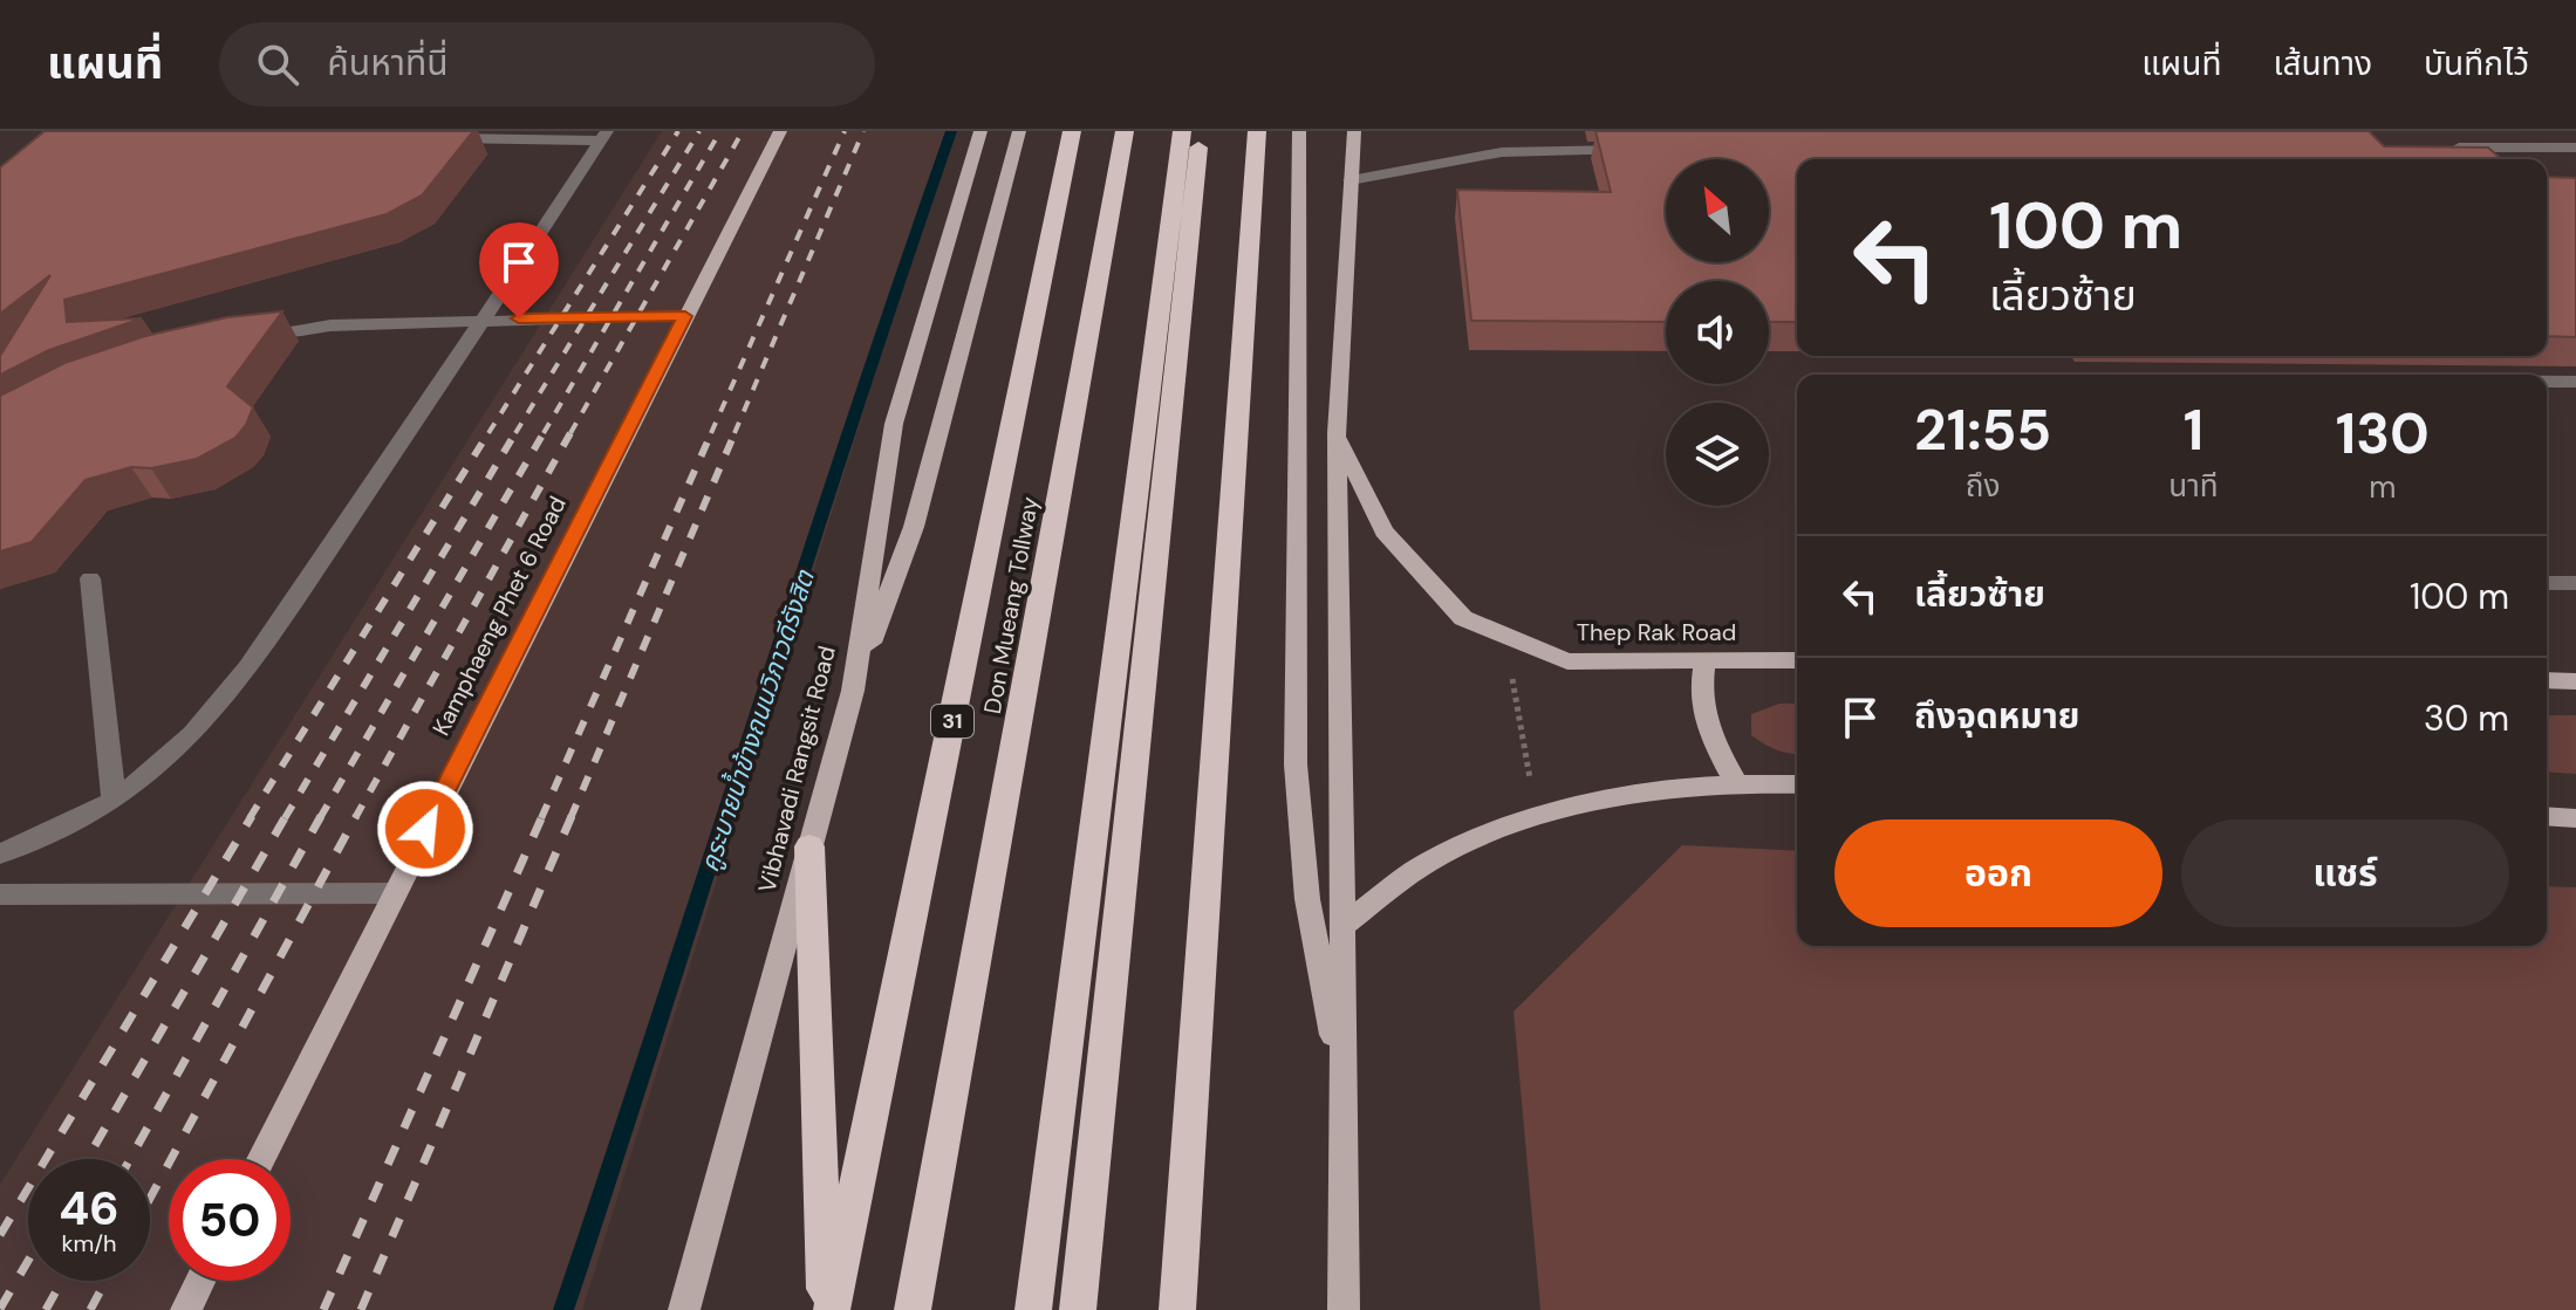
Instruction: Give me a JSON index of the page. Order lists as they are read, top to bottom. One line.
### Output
{"streets":{"highway":["Don Mueang Tollway","31"],"main road":["Kamphaeng Phet 6 Road","Thep Rak Road","Vibhavadi Rangsit Road"]},"water":["คูระบายน้ำข้างถนนวิภาวดีรังสิต"],"north":"top left","page":{"header":"แผนที่","search":"ค้นหาที่นี่","nav":["แผนที่","เส้นทาง","บันทึกไว้"],"turn":["100 m","เลี้ยวซ้าย"],"eta":["21:55","ถึง","1","นาที","130","m"],"list":[{"name":"เลี้ยวซ้าย","value":"100 m"},{"name":"ถึงจุดหมาย","value":"30 m"}],"buttons":["ออก","แชร์"],"speed":"46 km/h","limit":"50"}}
